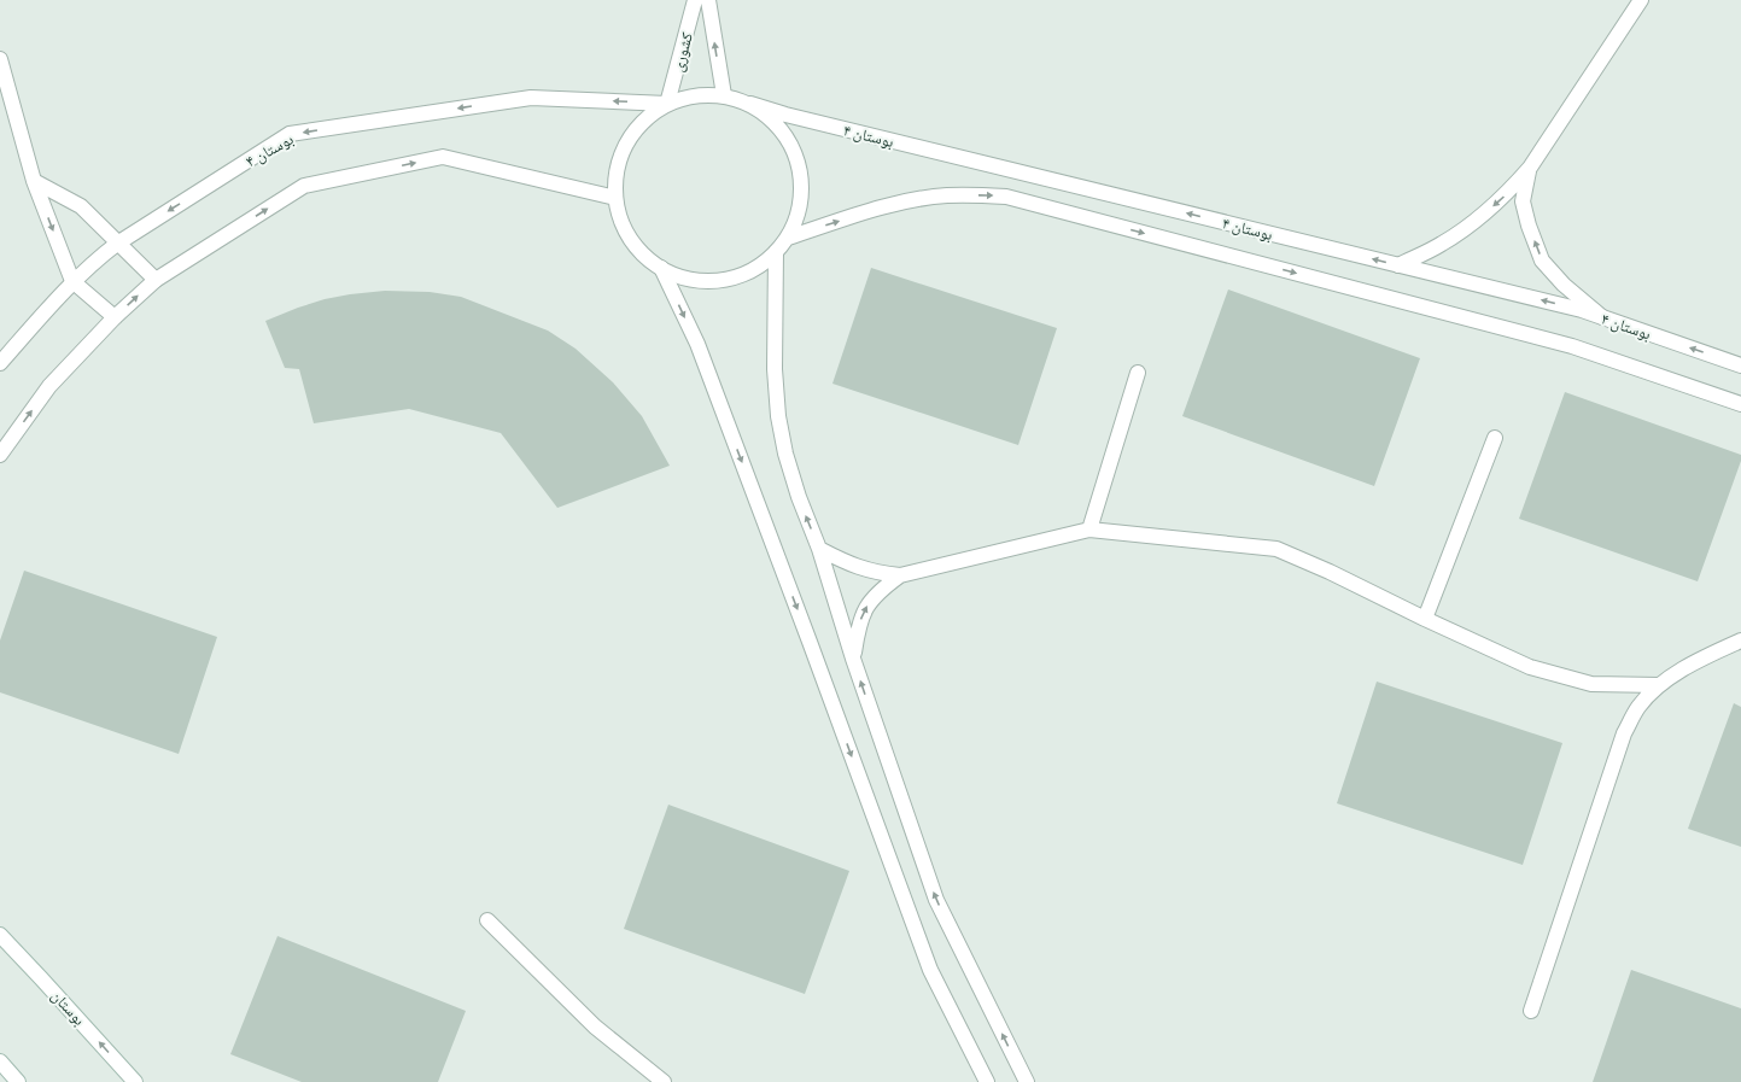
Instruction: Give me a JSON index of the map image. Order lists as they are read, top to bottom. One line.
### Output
{"streets":{"street":["کشوری","بوستان ۴","بوستان"]},"crossings":[["کشوری","بوستان ۴"]],"one_way":["بوستان"]}
